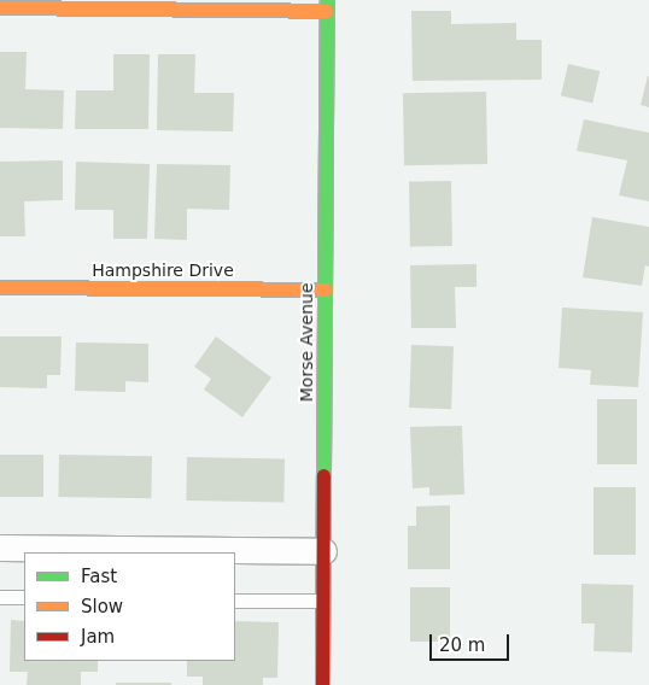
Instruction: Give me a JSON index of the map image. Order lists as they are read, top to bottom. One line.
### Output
{"streets":{"street":["Hampshire Drive","Morse Avenue"]},"crossings":[["Hampshire Drive","Morse Avenue"]],"legend":["Fast","Slow","Jam"],"scale_bar":"20 m"}
